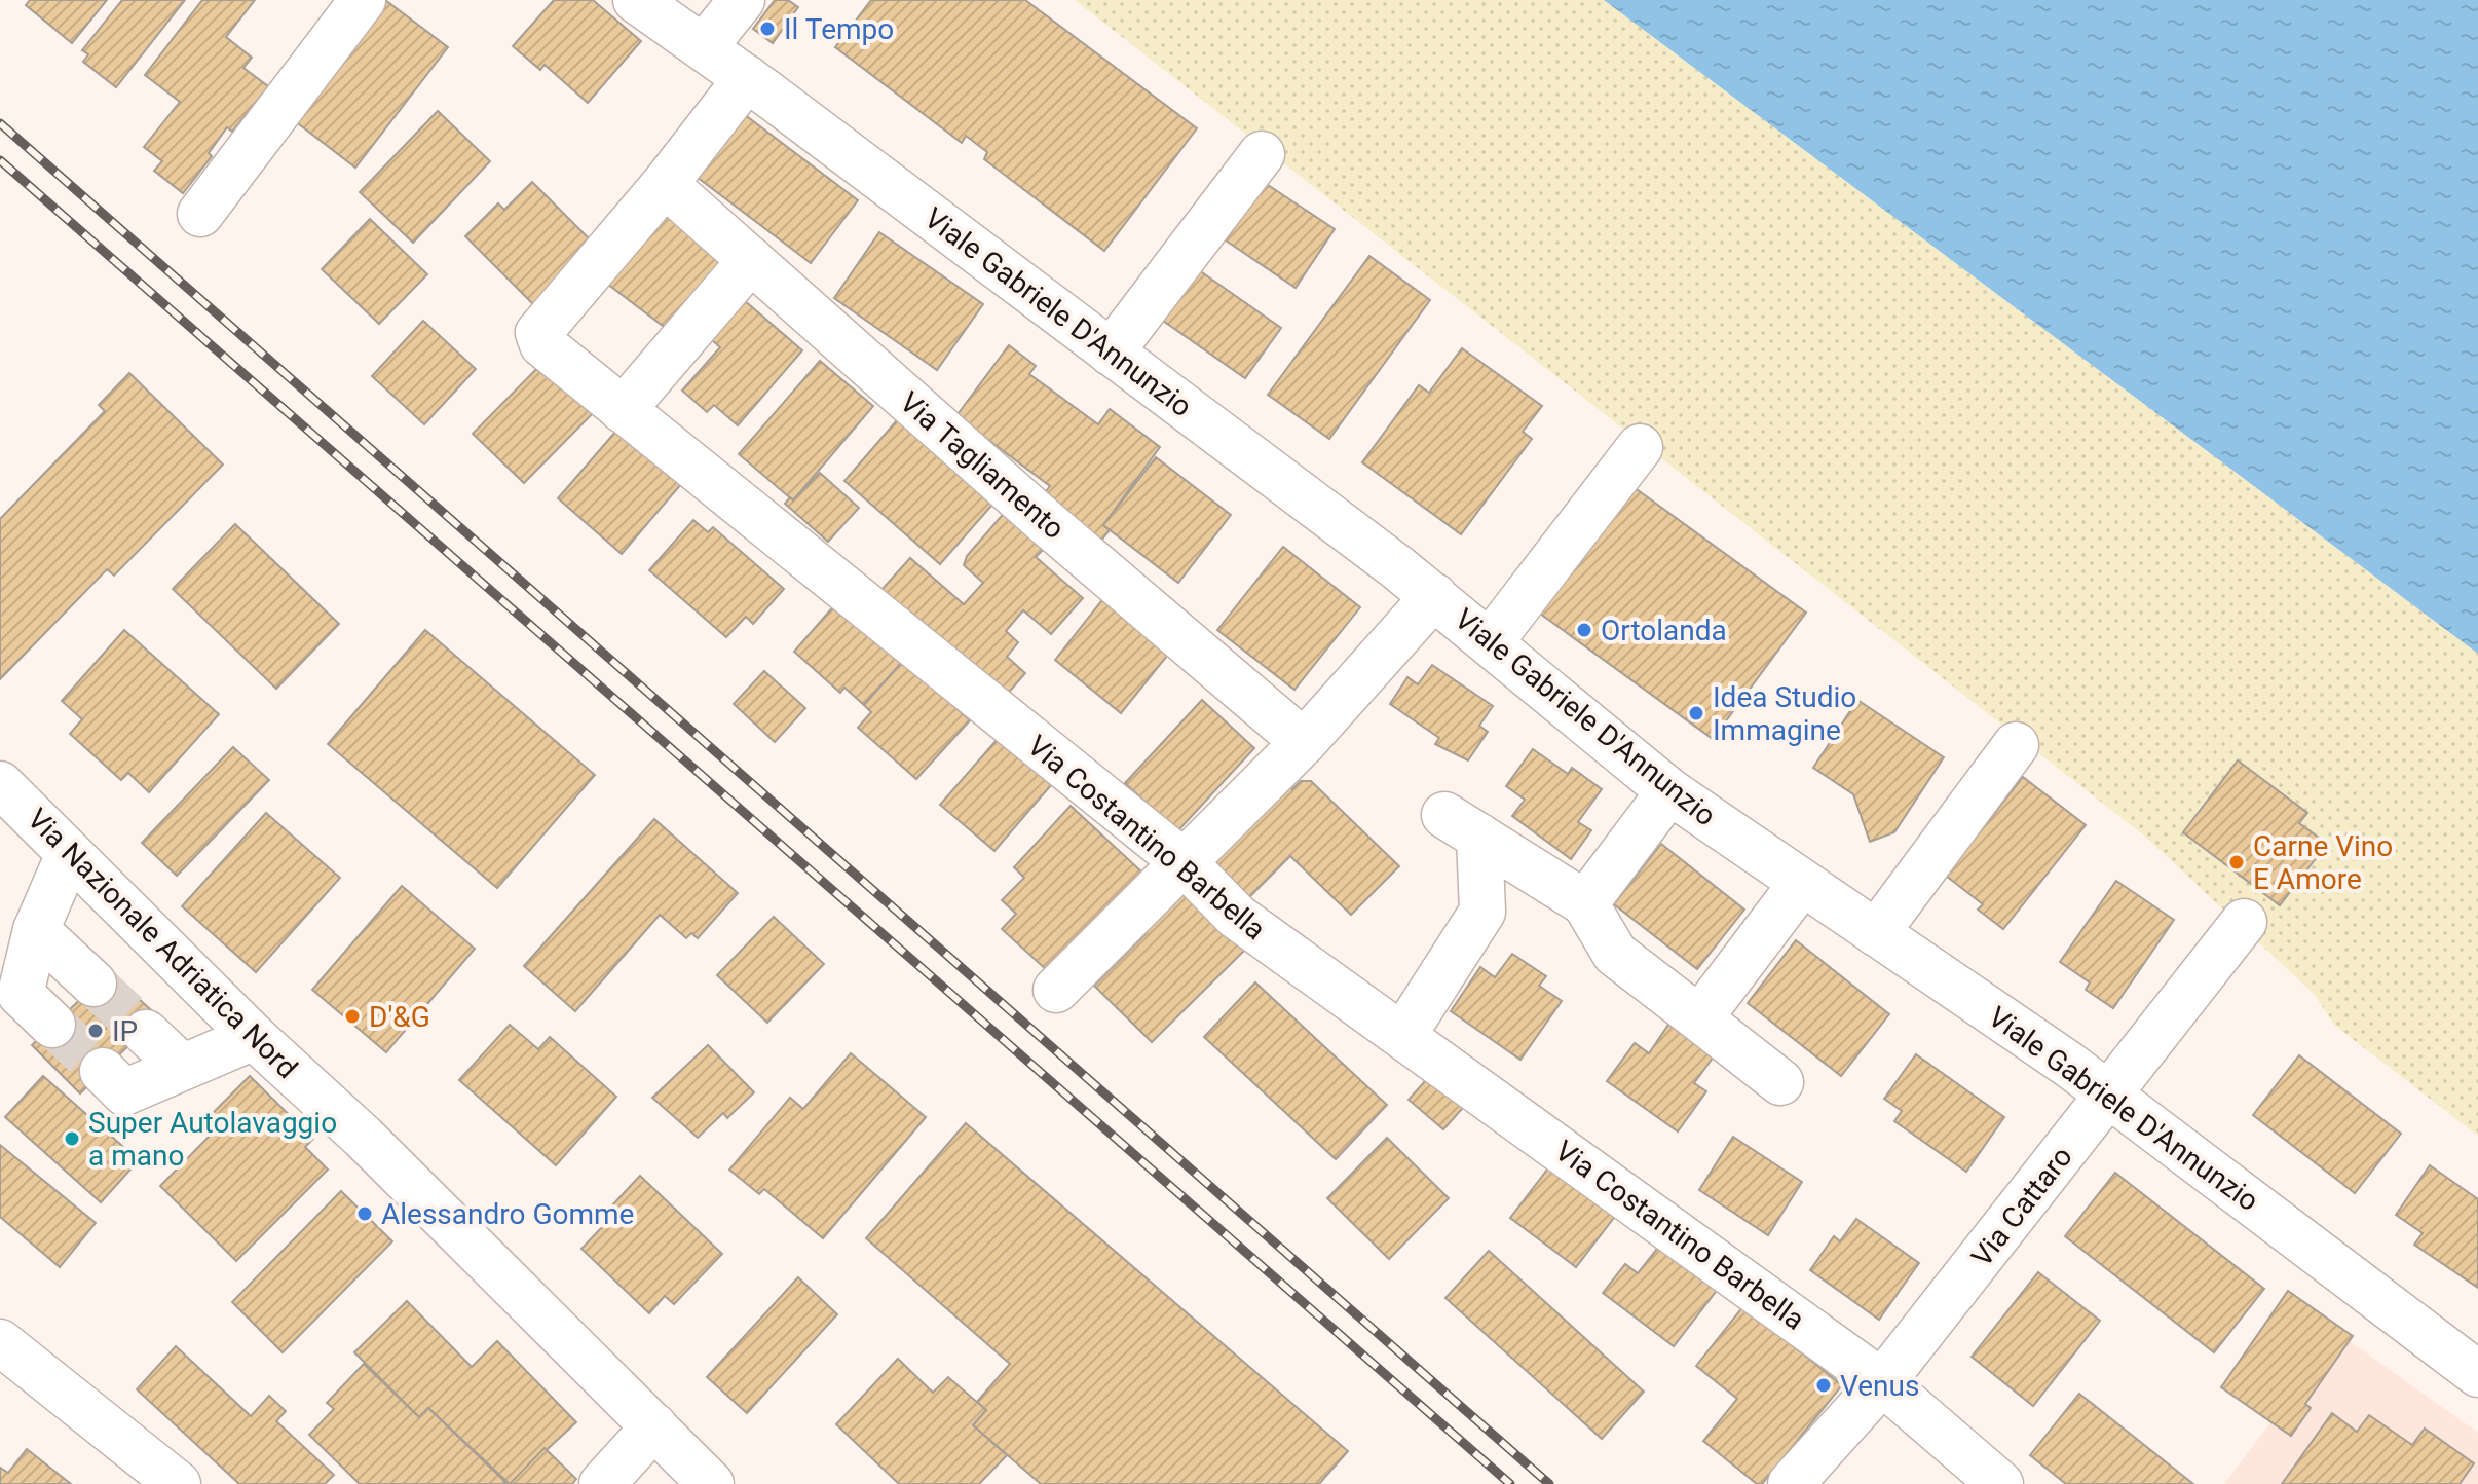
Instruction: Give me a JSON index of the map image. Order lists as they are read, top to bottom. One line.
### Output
{"streets":{"street":["Viale Gabriele D'Annunzio","Via Tagliamento","Via Costantino Barbella","Via Nazionale Adriatica Nord","Via Cattaro"]},"crossings":[["Viale Gabriele D'Annunzio","Via Costantino Barbella"],["Viale Gabriele D'Annunzio","Via Cattaro"],["Via Tagliamento","Via Costantino Barbella"],["Via Costantino Barbella","Via Cattaro"]],"places":["Il Tempo","Ortolanda","Idea Studio Immagine","Carne Vino E Amore","D'&G","IP","Super Autolavaggio a mano","Alessandro Gomme","Venus"]}
